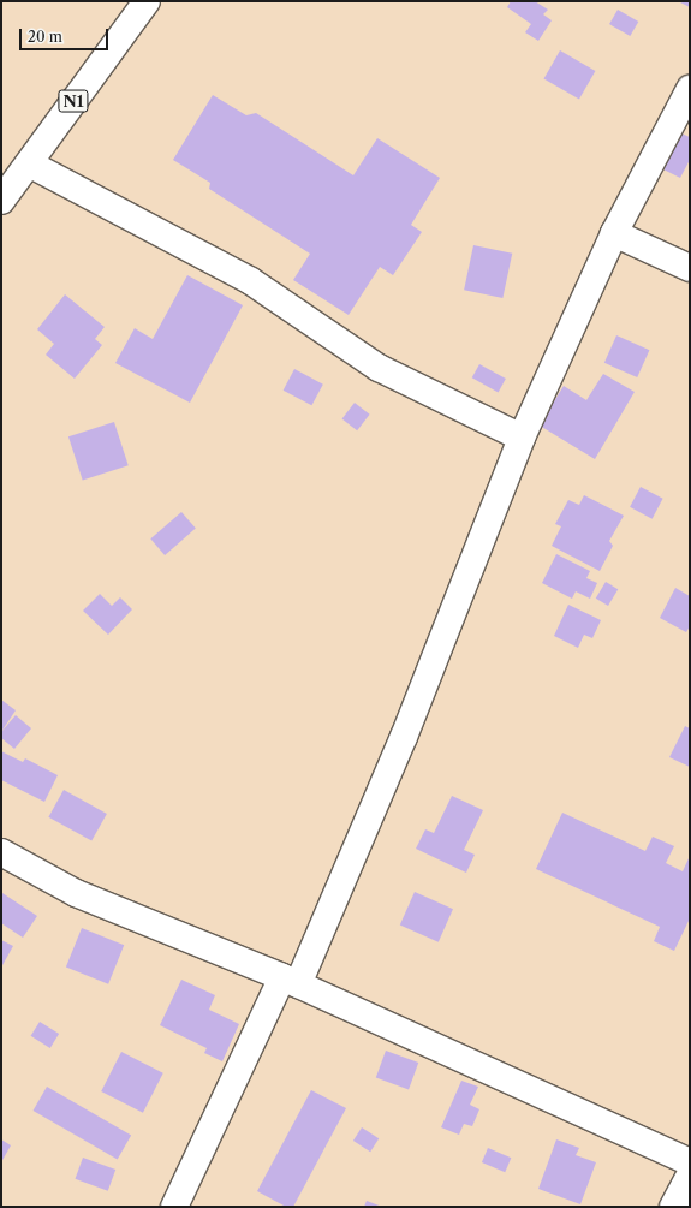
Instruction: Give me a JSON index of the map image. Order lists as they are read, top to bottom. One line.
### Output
{"streets":{"main road":["N1"]},"scale_bar":"20 m"}
